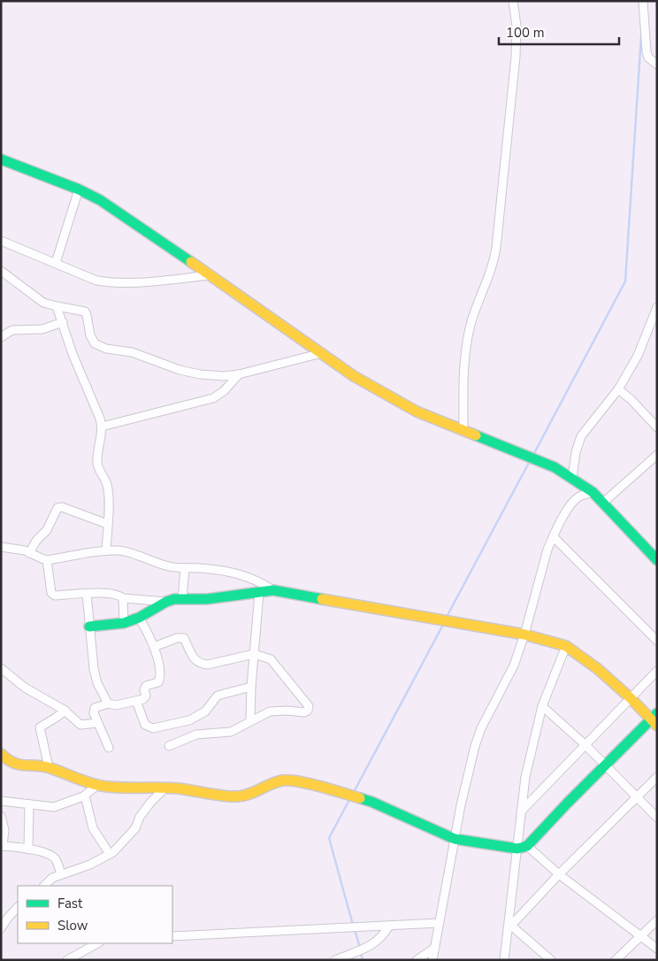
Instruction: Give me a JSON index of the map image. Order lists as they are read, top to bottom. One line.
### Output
{"legend":["Fast","Slow"],"scale_bar":"100 m"}
